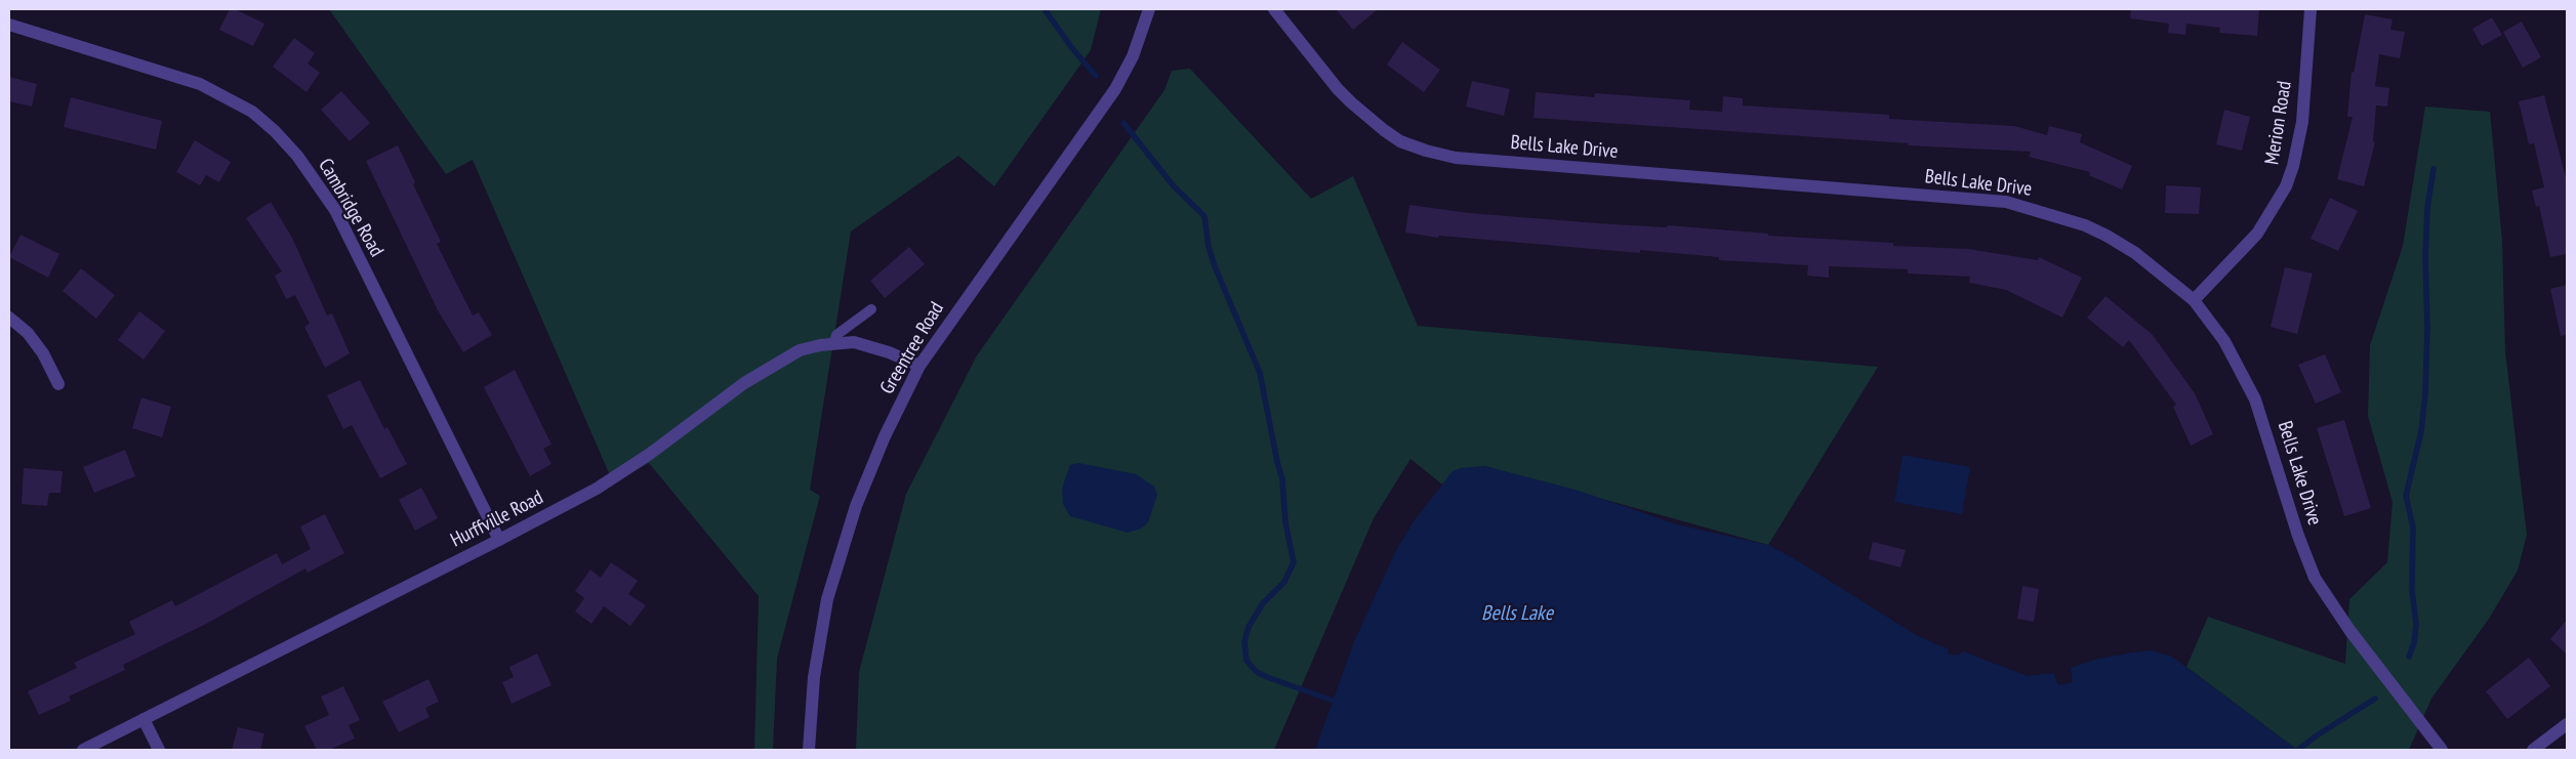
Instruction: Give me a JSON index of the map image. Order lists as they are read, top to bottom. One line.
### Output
{"streets":{"street":["Merion Road","Bells Lake Drive","Cambridge Road","Greentree Road","Hurffville Road"]},"crossings":[["Merion Road","Bells Lake Drive"],["Cambridge Road","Hurffville Road"],["Greentree Road","Hurffville Road"]],"water":["Bells Lake"]}
